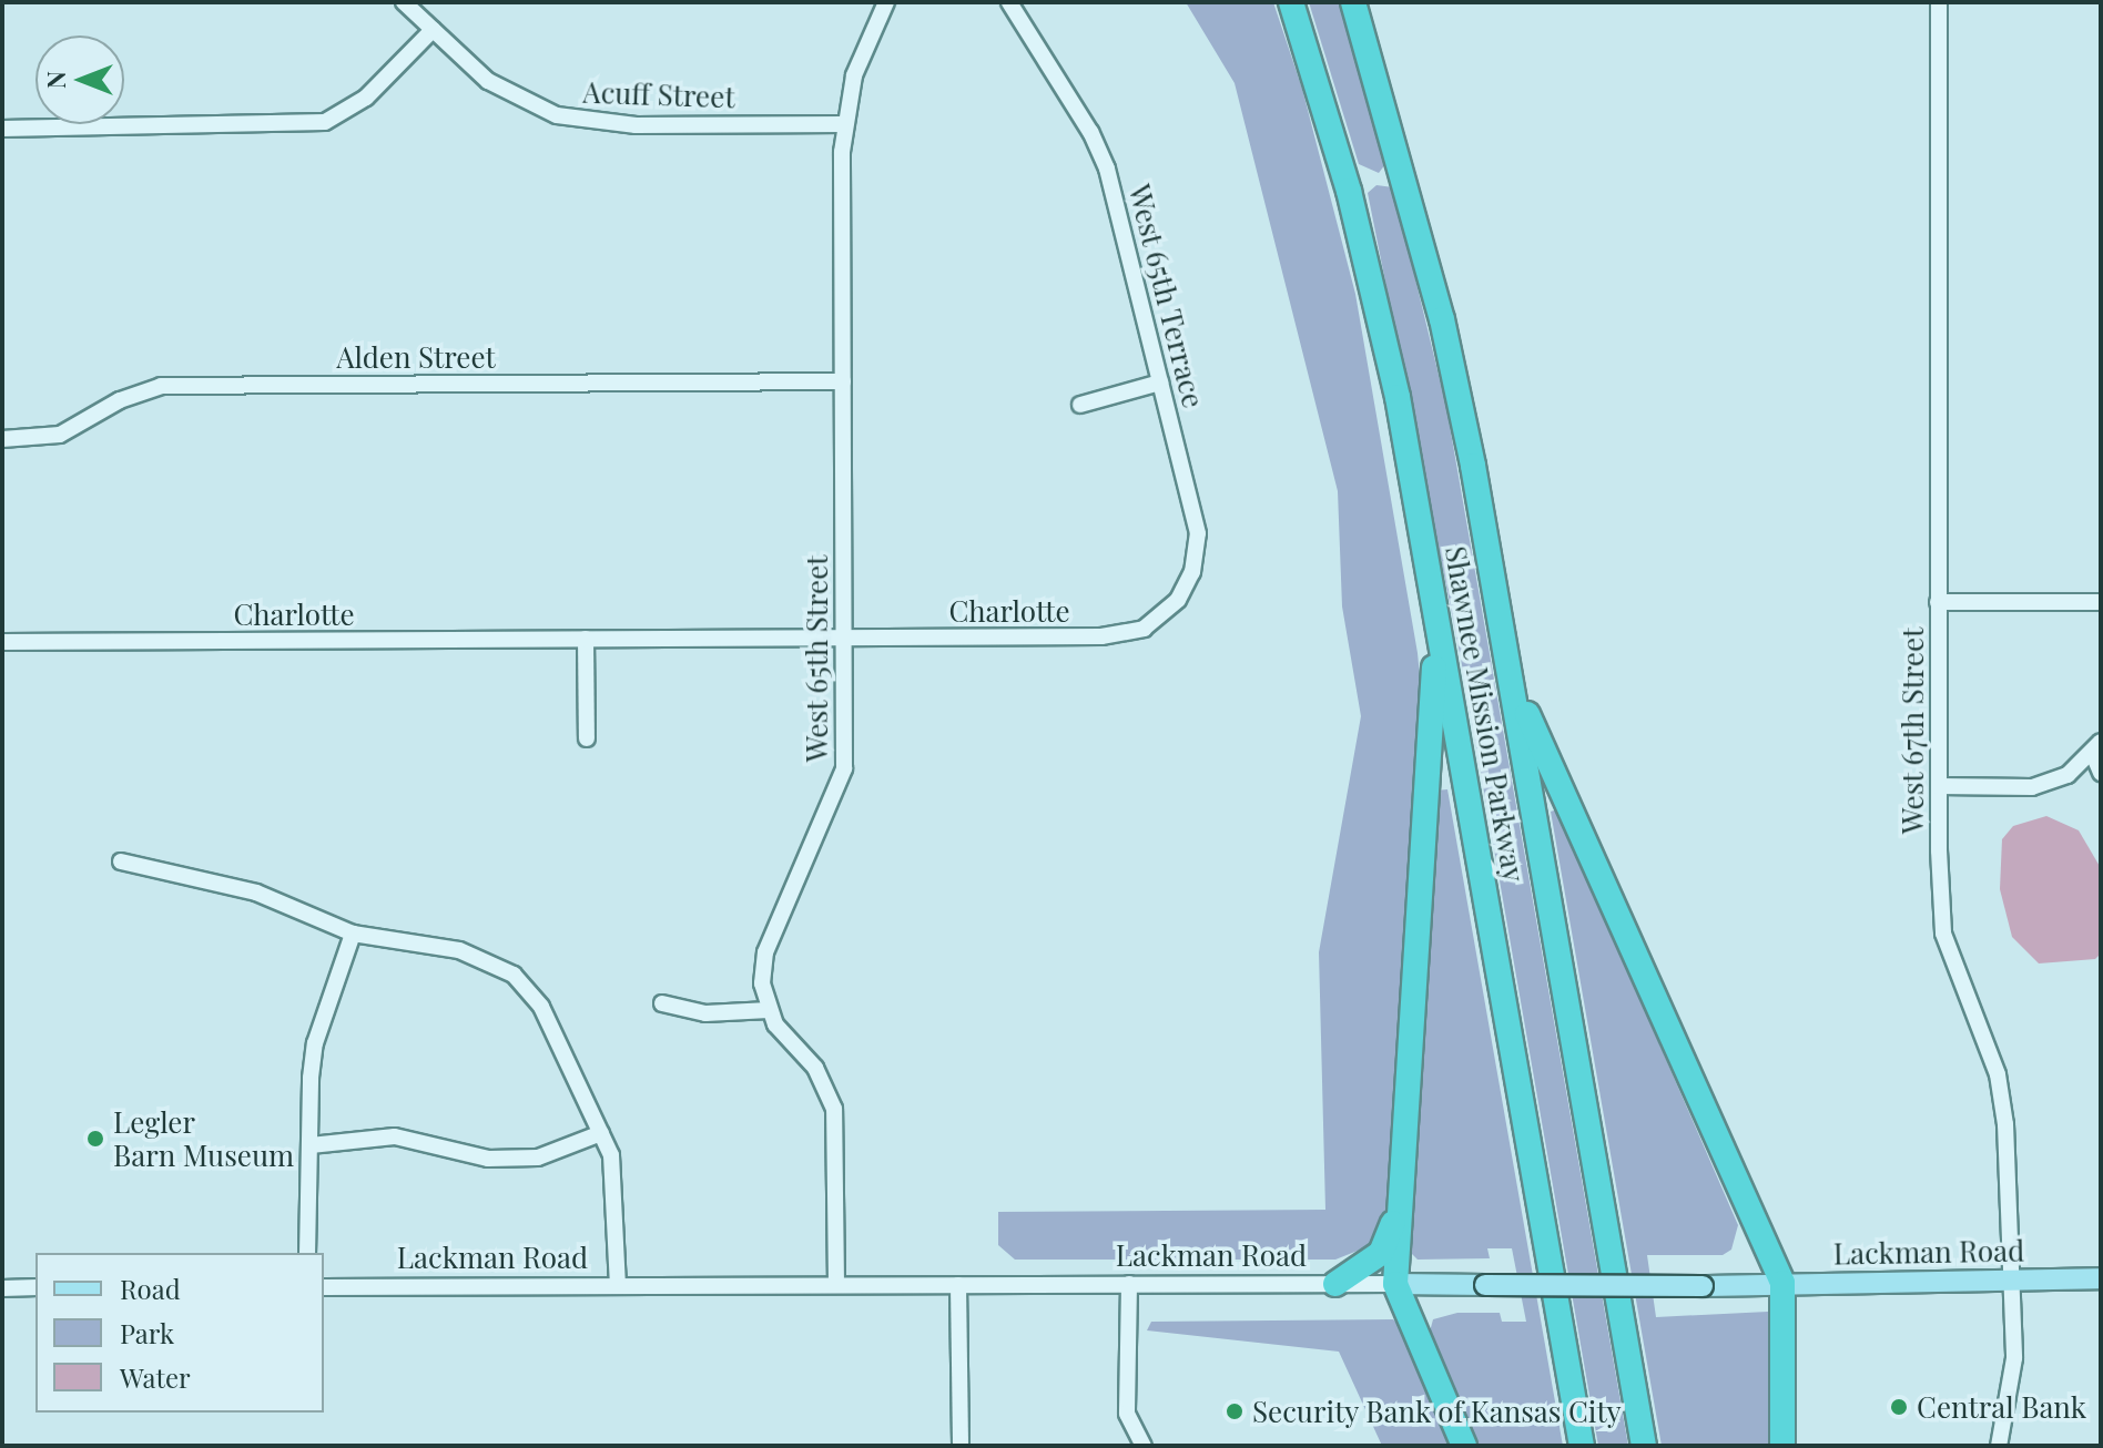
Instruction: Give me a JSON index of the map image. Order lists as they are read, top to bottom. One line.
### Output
{"streets":{"highway":["Shawnee Mission Parkway"],"main road":["Lackman Road"],"street":["Acuff Street","West 65th Terrace","Alden Street","Charlotte","West 65th Street","West 67th Street"]},"crossings":[["Acuff Street","West 65th Street"],["West 65th Terrace","Charlotte"],["Alden Street","West 65th Street"],["Charlotte","West 65th Street"],["West 67th Street","Lackman Road"]],"places":["Legler Barn Museum","Central Bank","Security Bank of Kansas City"],"legend":["Road","Park","Water"],"north":"left"}
